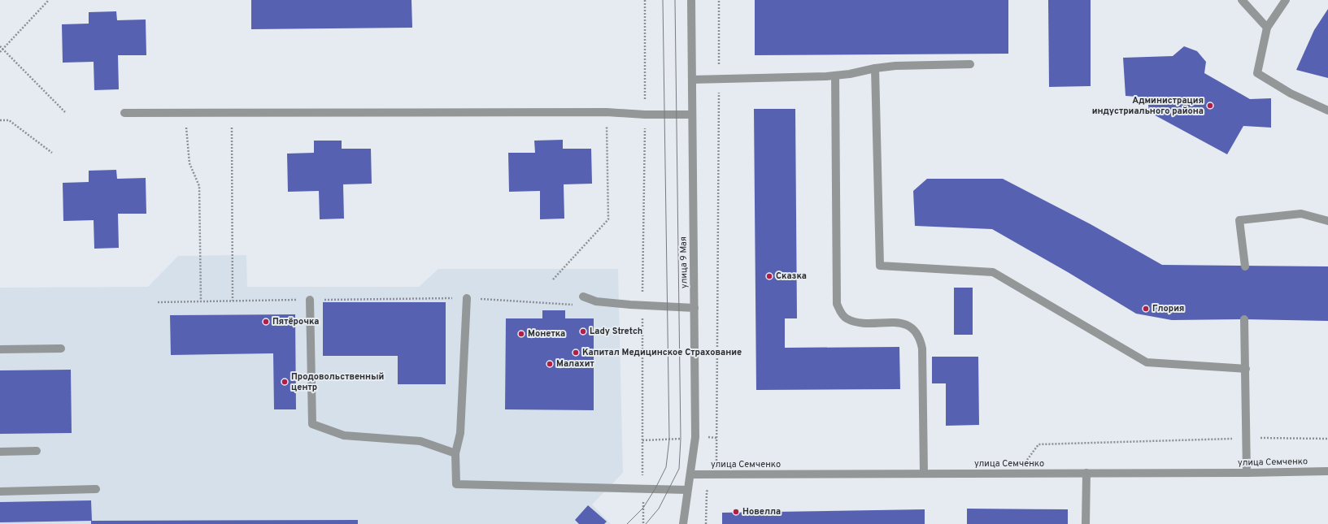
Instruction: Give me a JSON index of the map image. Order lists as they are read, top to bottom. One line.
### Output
{"streets":{"street":["улица 9 Мая","улица Семченко"]},"crossings":[["улица 9 Мая","улица Семченко"]],"places":["Администрация индустриального района","Сказка","Глория","Пятёрочка","Lady Stretch","Монетка","Капитал Медицинское Страхование","Малахит","Продовольственный центр","Новелла"]}
